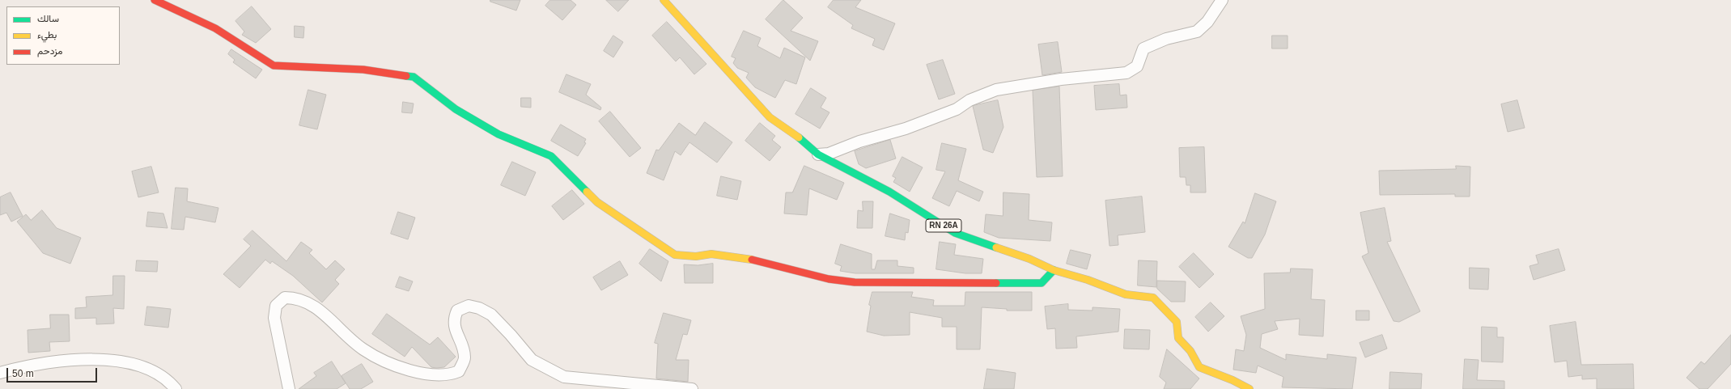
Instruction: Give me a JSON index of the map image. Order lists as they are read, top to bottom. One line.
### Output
{"streets":{"street":["RN 26A"]},"legend":["سالك","بطيء","مزدحم"],"scale_bar":"50 m"}
